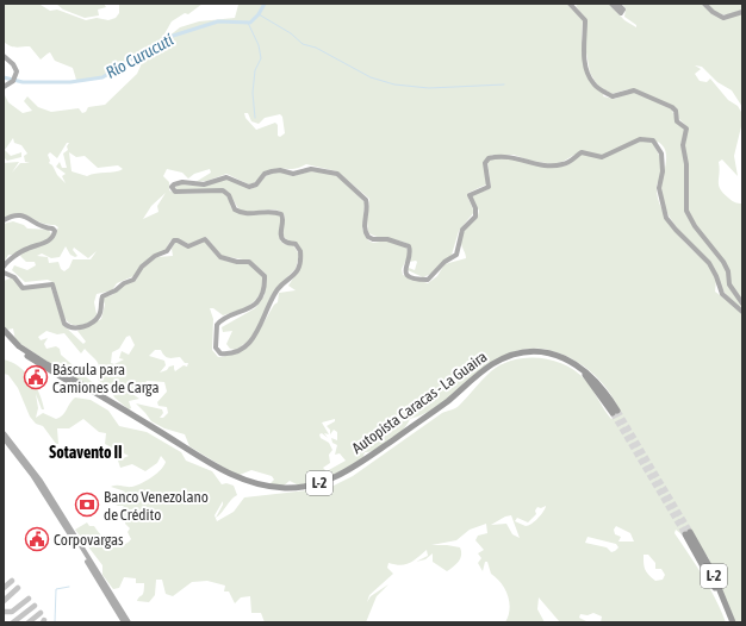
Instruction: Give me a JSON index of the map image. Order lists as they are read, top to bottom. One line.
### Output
{"streets":{"highway":["Autopista Caracas - La Guaira","L-2"]},"districts":["Sotavento II"],"water":["Río Curucutí"],"places":{"public building":["Báscula para Camiones de Carga","Corpovargas"],"bank":["Banco Venezolano de Crédito"]}}
